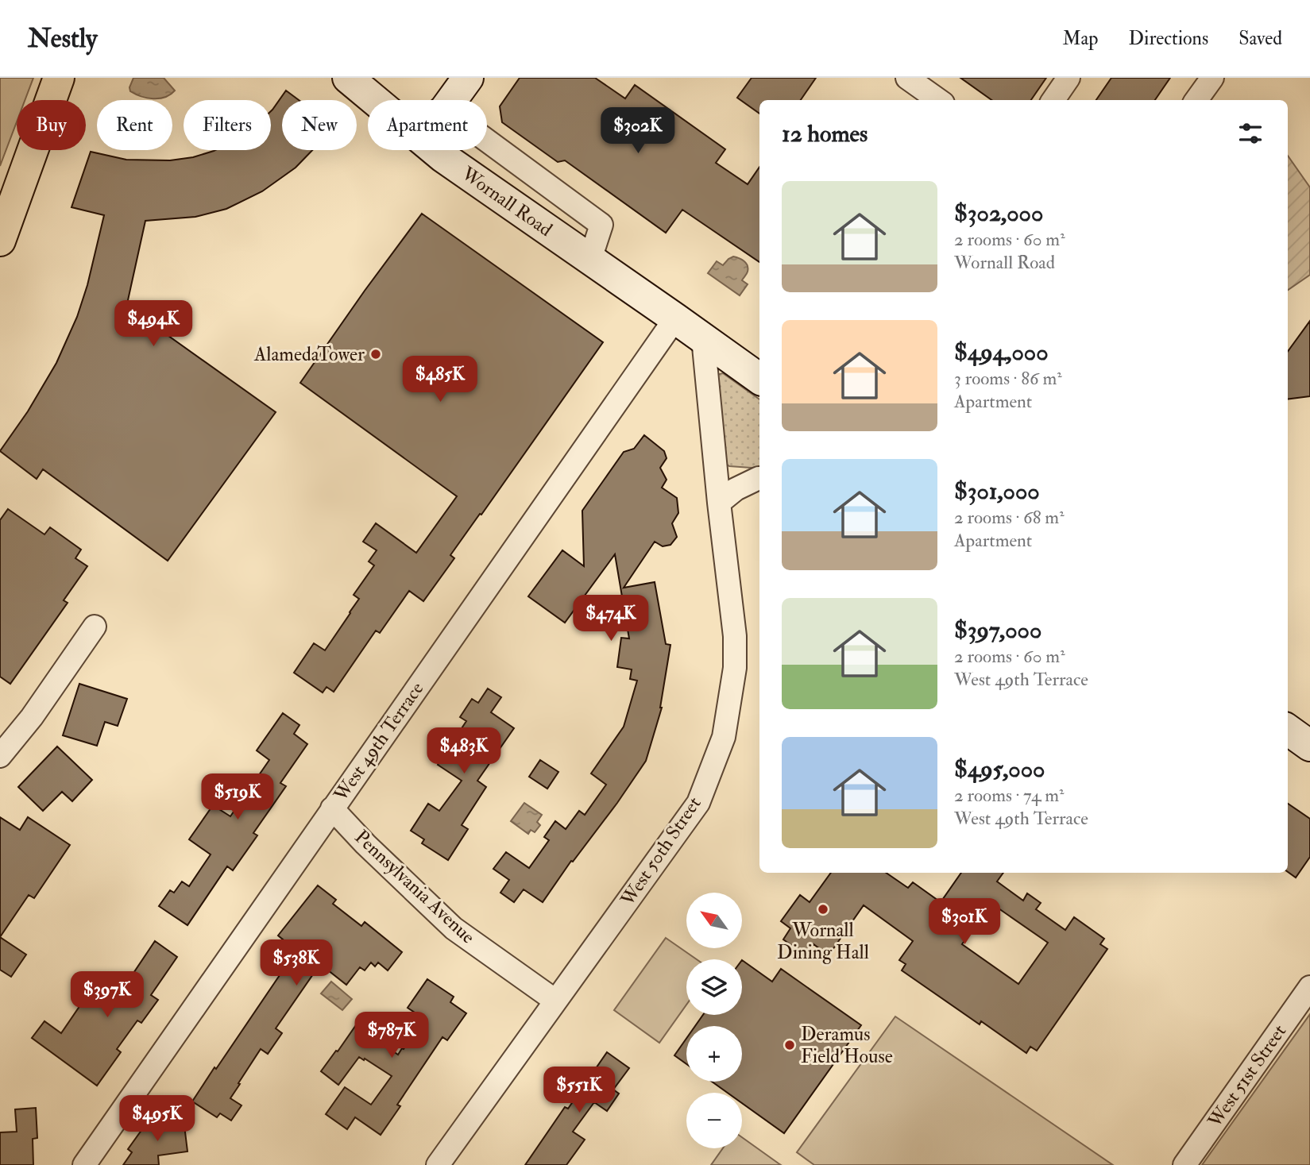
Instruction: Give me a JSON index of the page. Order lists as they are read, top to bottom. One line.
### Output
{"streets":{"main road":["Wornall Road"],"street":["West 49th Terrace","West 50th Street","Pennsylvania Avenue","West 51st Street"]},"crossings":[["Wornall Road","West 49th Terrace"],["Wornall Road","West 50th Street"],["West 49th Terrace","Pennsylvania Avenue"],["West 50th Street","Pennsylvania Avenue"]],"places":["AlamedaTower","Wornall Dining Hall","Deramus Field House"],"north":"top left","page":{"header":"Nestly","nav":["Map","Directions","Saved"],"chip":["Buy","Rent","Filters","New","Apartment"],"heading":"12 homes","price":["$302K","$494K","$485K","$474K","$483K","$519K","$301K","$538K","$397K","$787K","$551K","$495K"],"list":[{"name":"$302,000","note":"2 rooms · 60 m² · Wornall Road"},{"name":"$494,000","note":"3 rooms · 86 m² · Apartment"},{"name":"$301,000","note":"2 rooms · 68 m² · Apartment"},{"name":"$397,000","note":"2 rooms · 60 m² · West 49th Terrace"},{"name":"$495,000","note":"2 rooms · 74 m² · West 49th Terrace"}],"map_buttons":["+","−"]}}
